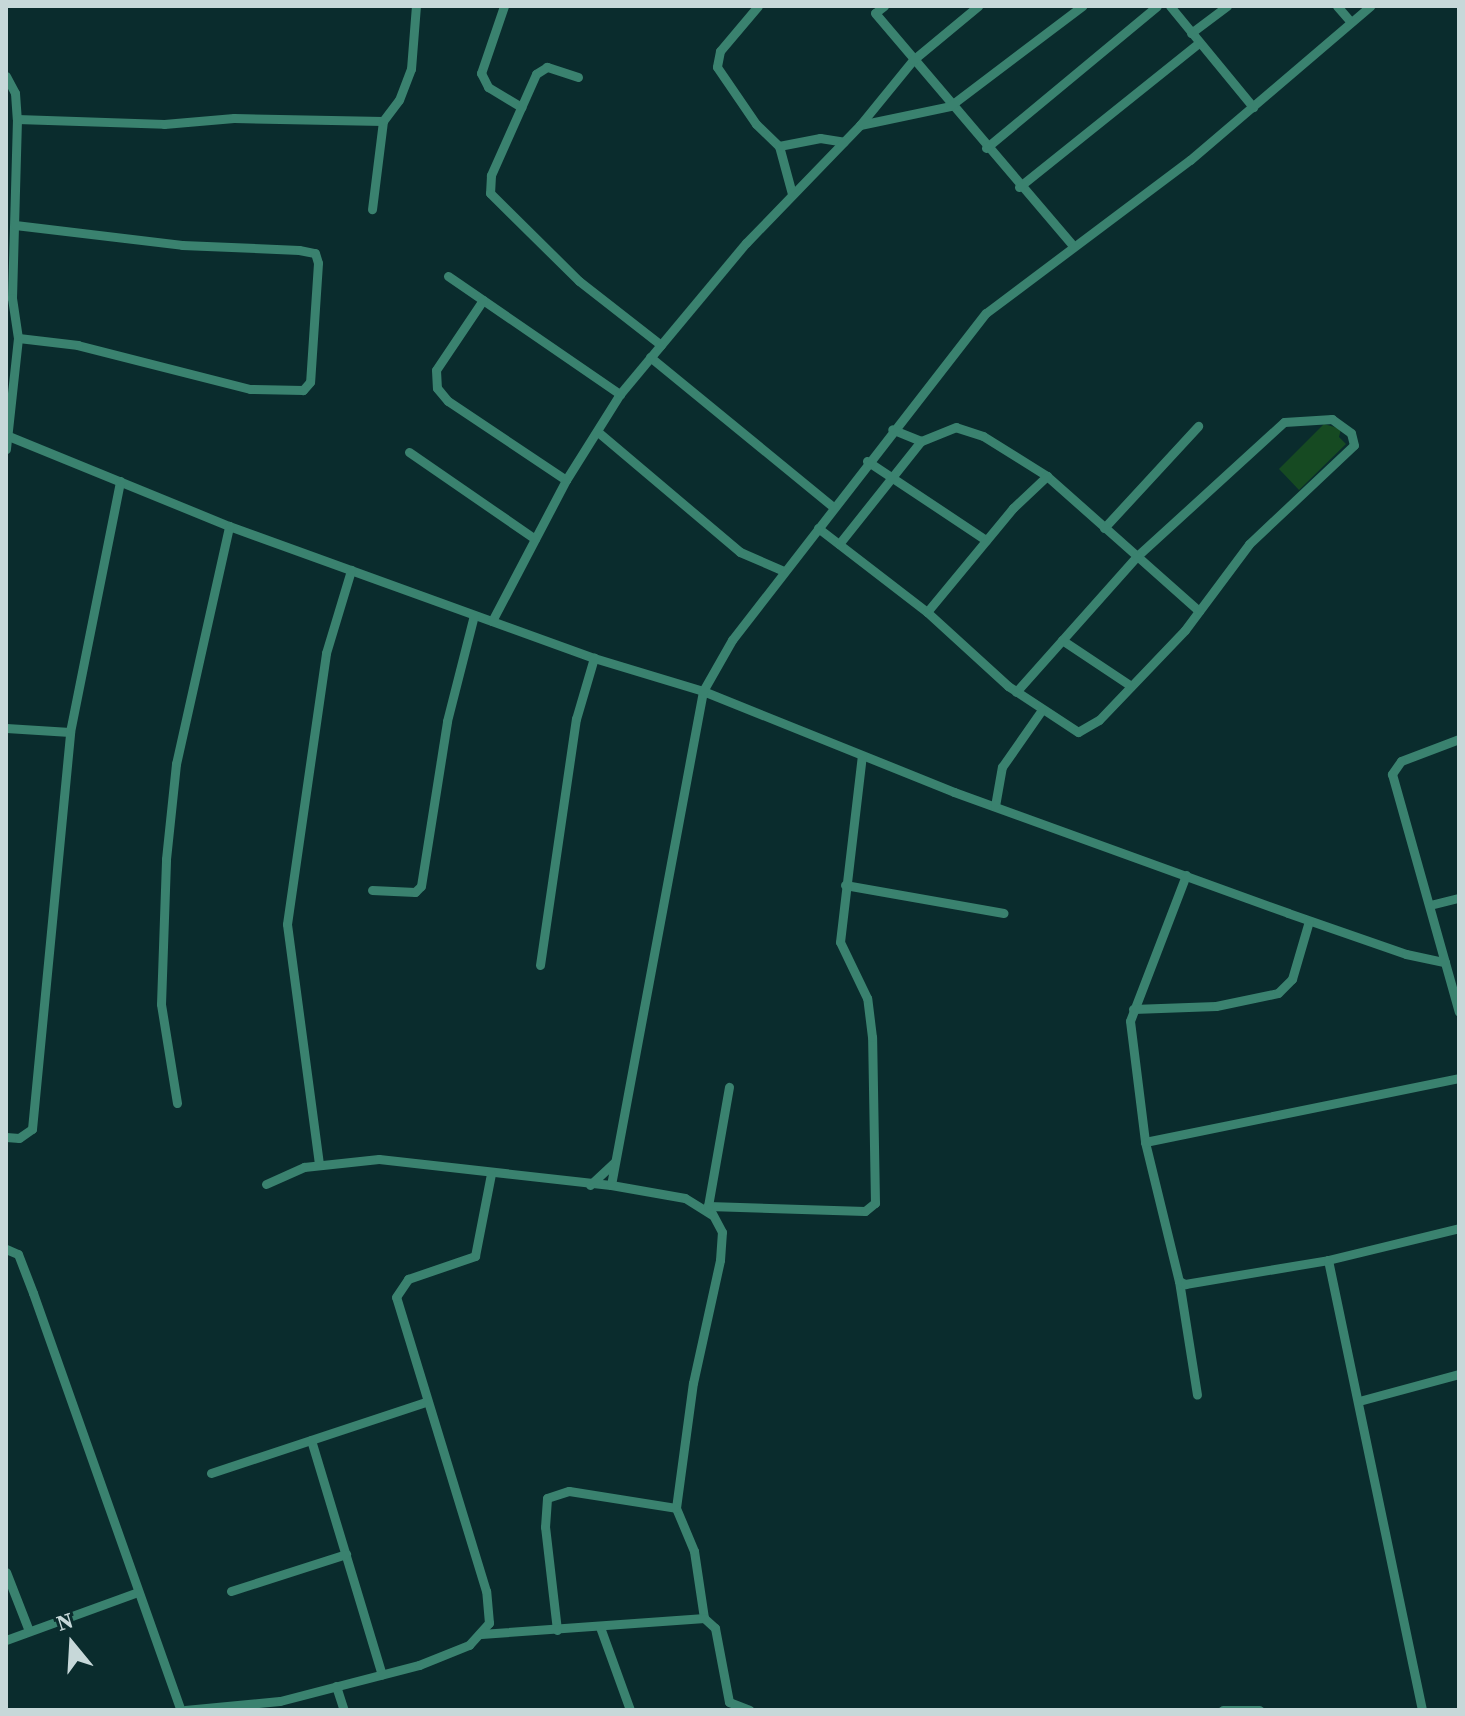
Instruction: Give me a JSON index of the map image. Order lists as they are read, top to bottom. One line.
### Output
{"north":"top"}
